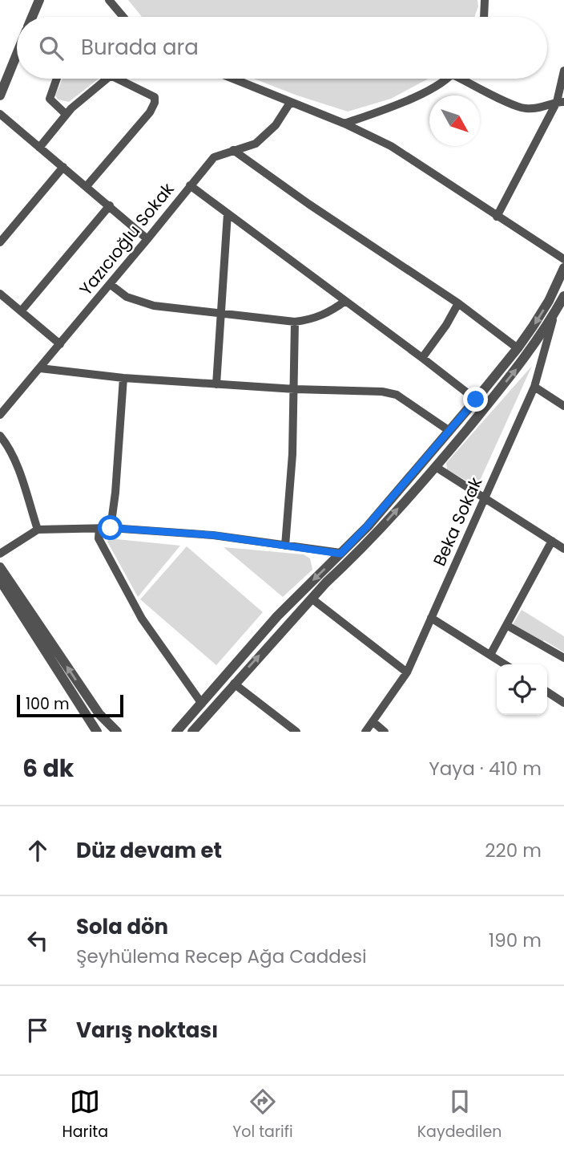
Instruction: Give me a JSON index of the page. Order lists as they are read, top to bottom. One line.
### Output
{"streets":{"street":["Yazıcıoğlu Sokak","Beka Sokak"]},"scale_bar":"100 m","north":"bottom right","page":{"search":"Burada ara","scale":"100 m","heading":["6 dk","Yaya · 410 m"],"list":[["Düz devam et","220 m"],["Sola dön","Şeyhülema Recep Ağa Caddesi","190 m"],"Varış noktası"],"nav":["Harita","Yol tarifi","Kaydedilen"]}}
